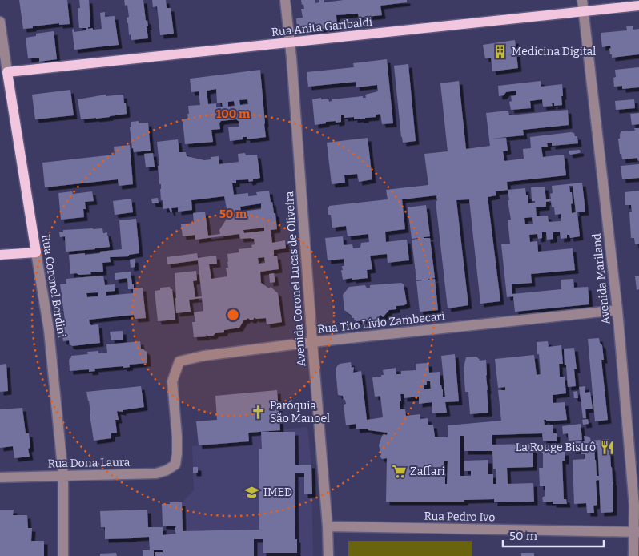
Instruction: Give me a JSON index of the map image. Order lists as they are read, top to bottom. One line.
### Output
{"streets":{"main road":["Rua Anita Garibaldi","Rua Coronel Bordini"],"street":["Avenida Coronel Lucas de Oliveira","Avenida Mariland","Rua Tito Lívio Zambecari","Rua Dona Laura","Rua Pedro Ivo"]},"crossings":[["Rua Anita Garibaldi","Avenida Coronel Lucas de Oliveira"],["Rua Anita Garibaldi","Avenida Mariland"],["Rua Anita Garibaldi","Rua Coronel Bordini"],["Avenida Coronel Lucas de Oliveira","Rua Tito Lívio Zambecari"],["Avenida Coronel Lucas de Oliveira","Rua Pedro Ivo"],["Avenida Mariland","Rua Tito Lívio Zambecari"],["Avenida Mariland","Rua Pedro Ivo"],["Rua Coronel Bordini","Rua Dona Laura"],["Rua Tito Lívio Zambecari","Rua Dona Laura"]],"places":{"building":["Medicina Digital"],"church":["Paróquia São Manoel"],"restaurant":["La Rouge Bistrô"],"supermarket":["Zaffari"],"school or university":["IMED"]},"scale_bar":"50 m","rings":["100 m","50 m"]}
